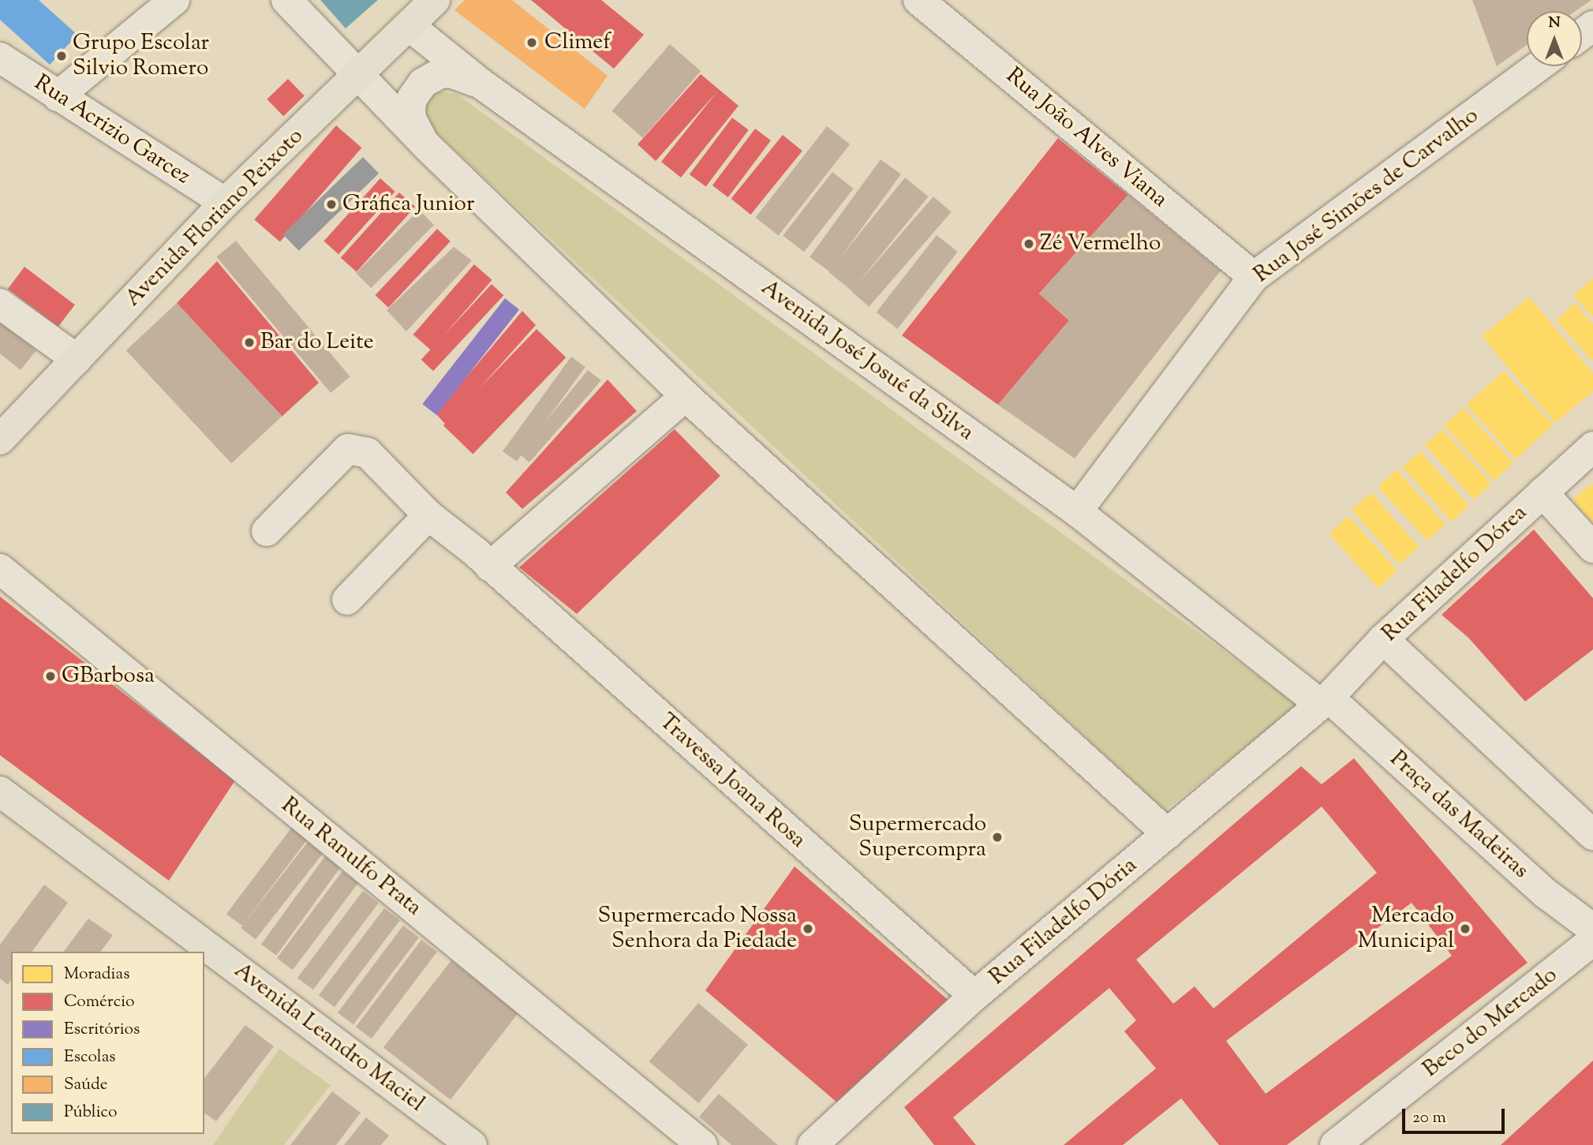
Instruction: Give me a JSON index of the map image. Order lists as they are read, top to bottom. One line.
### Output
{"streets":{"main road":["Avenida Floriano Peixoto","Avenida Leandro Maciel"],"street":["Rua Acrizio Garcez","Rua João Alves Viana","Rua José Simões de Carvalho","Avenida José Josué da Silva","Rua Filadelfo Dórea","Travessa Joana Rosa","Praça das Madeiras","Rua Ranulfo Prata","Rua Filadelfo Dória","Beco do Mercado"]},"crossings":[["Rua Acrizio Garcez","Avenida Floriano Peixoto"],["Rua João Alves Viana","Rua José Simões de Carvalho"],["Rua José Simões de Carvalho","Avenida José Josué da Silva"],["Avenida Floriano Peixoto","Avenida José Josué da Silva"],["Avenida José Josué da Silva","Rua Filadelfo Dórea"],["Avenida José Josué da Silva","Praça das Madeiras"],["Avenida José Josué da Silva","Rua Filadelfo Dória"],["Rua Filadelfo Dórea","Praça das Madeiras"],["Rua Filadelfo Dórea","Rua Filadelfo Dória"],["Travessa Joana Rosa","Rua Filadelfo Dória"],["Praça das Madeiras","Rua Filadelfo Dória"]],"places":["Climef","Grupo Escolar Silvio Romero","Gráfica Junior","Zé Vermelho","Bar do Leite","GBarbosa","Supermercado Supercompra","Supermercado Nossa Senhora da Piedade","Mercado Municipal"],"legend":["Moradias","Comércio","Escritórios","Escolas","Saúde","Público"],"scale_bar":"20 m","north":"top"}
